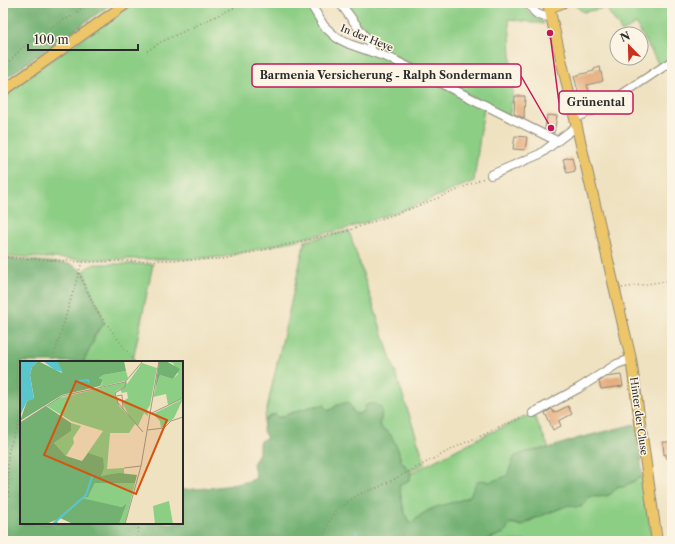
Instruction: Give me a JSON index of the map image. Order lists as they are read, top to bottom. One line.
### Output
{"streets":{"main road":["Hinter der Cluse"],"street":["In der Heye"]},"places":["Grünental","Barmenia Versicherung - Ralph Sondermann"],"scale_bar":"100 m","north":"top left"}
